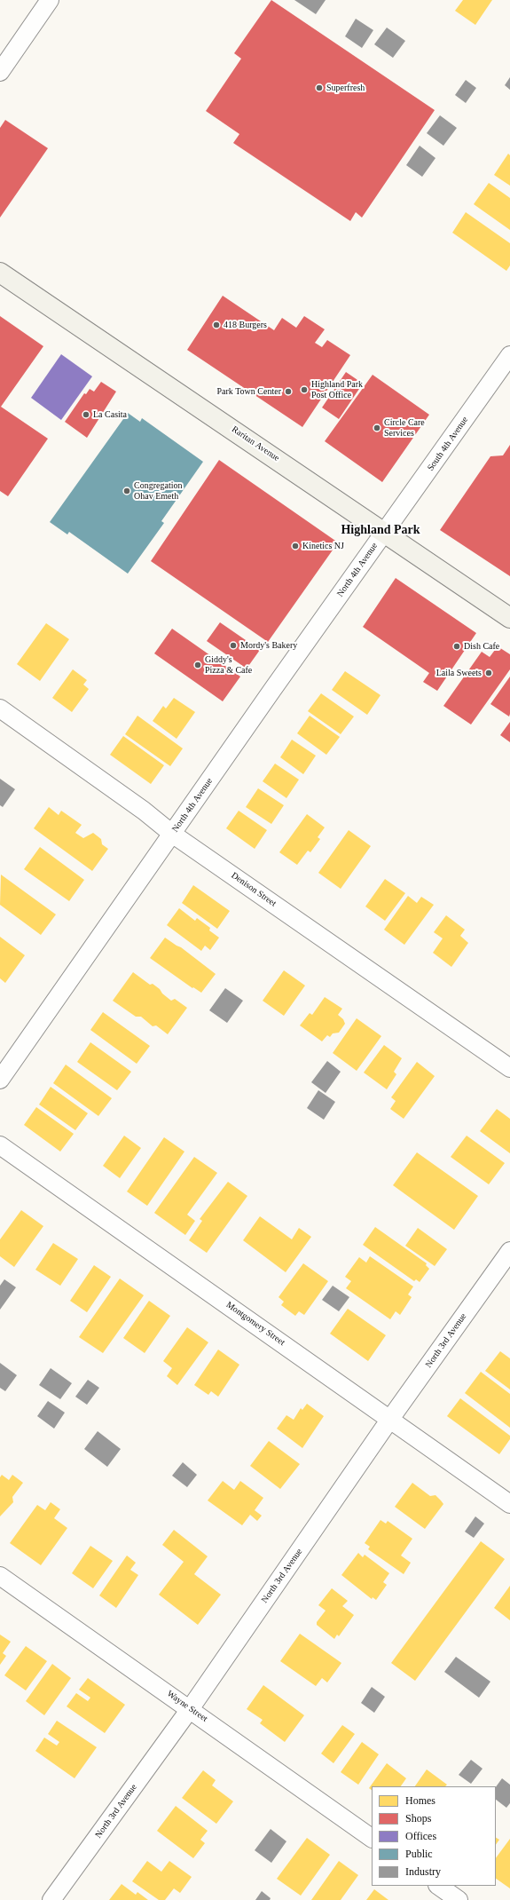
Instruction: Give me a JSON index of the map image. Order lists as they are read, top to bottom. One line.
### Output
{"streets":{"main road":["Raritan Avenue"],"street":["South 4th Avenue","North 4th Avenue","Denison Street","Montgomery Street","North 3rd Avenue","Wayne Street"]},"crossings":[["Raritan Avenue","South 4th Avenue"],["Raritan Avenue","North 4th Avenue"],["South 4th Avenue","North 4th Avenue"],["North 4th Avenue","Denison Street"],["Montgomery Street","North 3rd Avenue"],["North 3rd Avenue","Wayne Street"]],"districts":["Highland Park"],"places":["Superfresh","418 Burgers","Highland Park Post Office","Park Town Center","La Casita","Circle Care Services","Congregation Ohav Emeth","Kinetics NJ","Mordy's Bakery","Dish Cafe","Giddy's Pizza & Cafe","Laila Sweets"],"legend":["Homes","Shops","Offices","Public","Industry"]}
